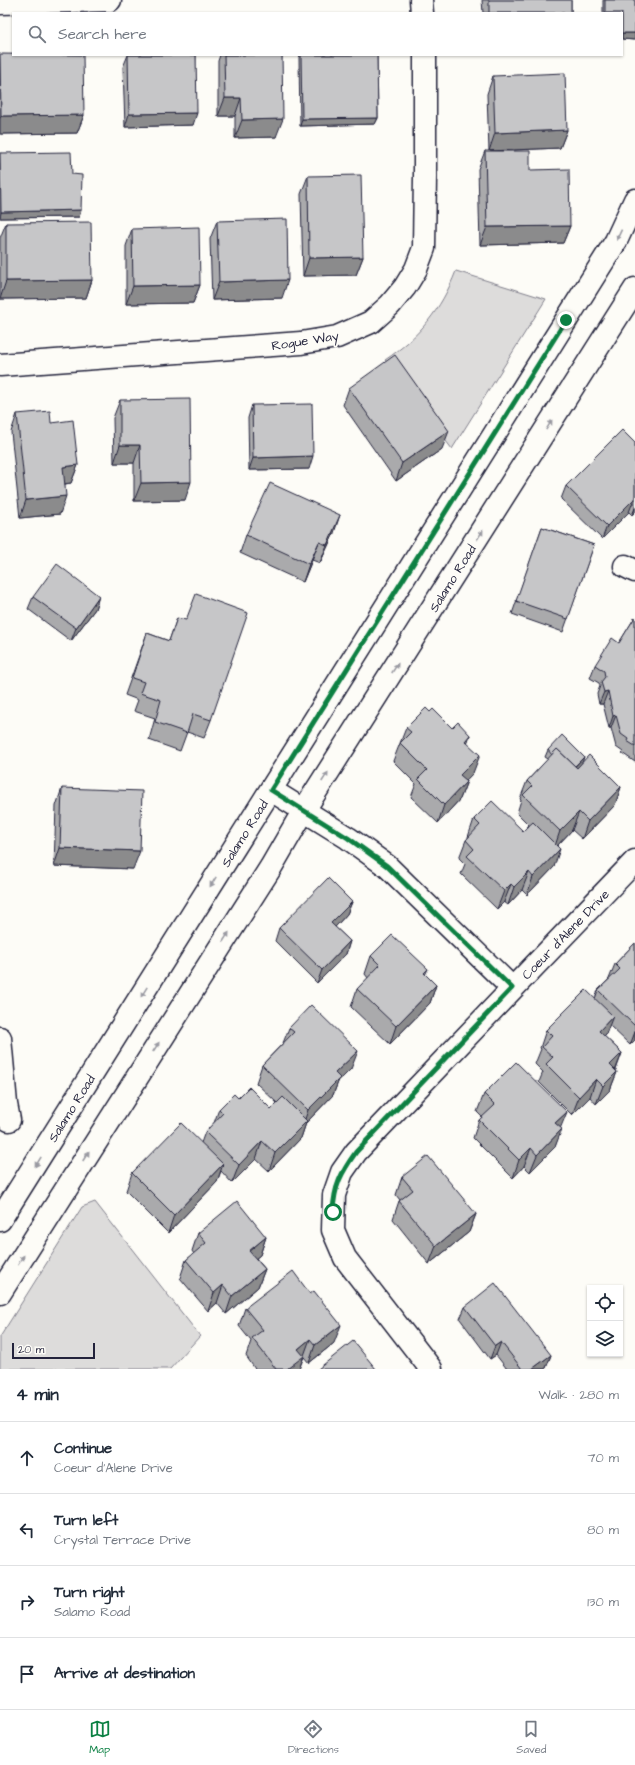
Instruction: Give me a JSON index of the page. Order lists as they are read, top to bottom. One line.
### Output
{"streets":{"main road":["Rogue Way","Salamo Road","Coeur d'Alene Drive"]},"scale_bar":"20 m","page":{"search":"Search here","scale":"20 m","heading":["4 min","Walk · 280 m"],"list":[["Continue","Coeur d'Alene Drive","70 m"],["Turn left","Crystal Terrace Drive","80 m"],["Turn right","Salamo Road","130 m"],"Arrive at destination"],"nav":["Map","Directions","Saved"]}}
